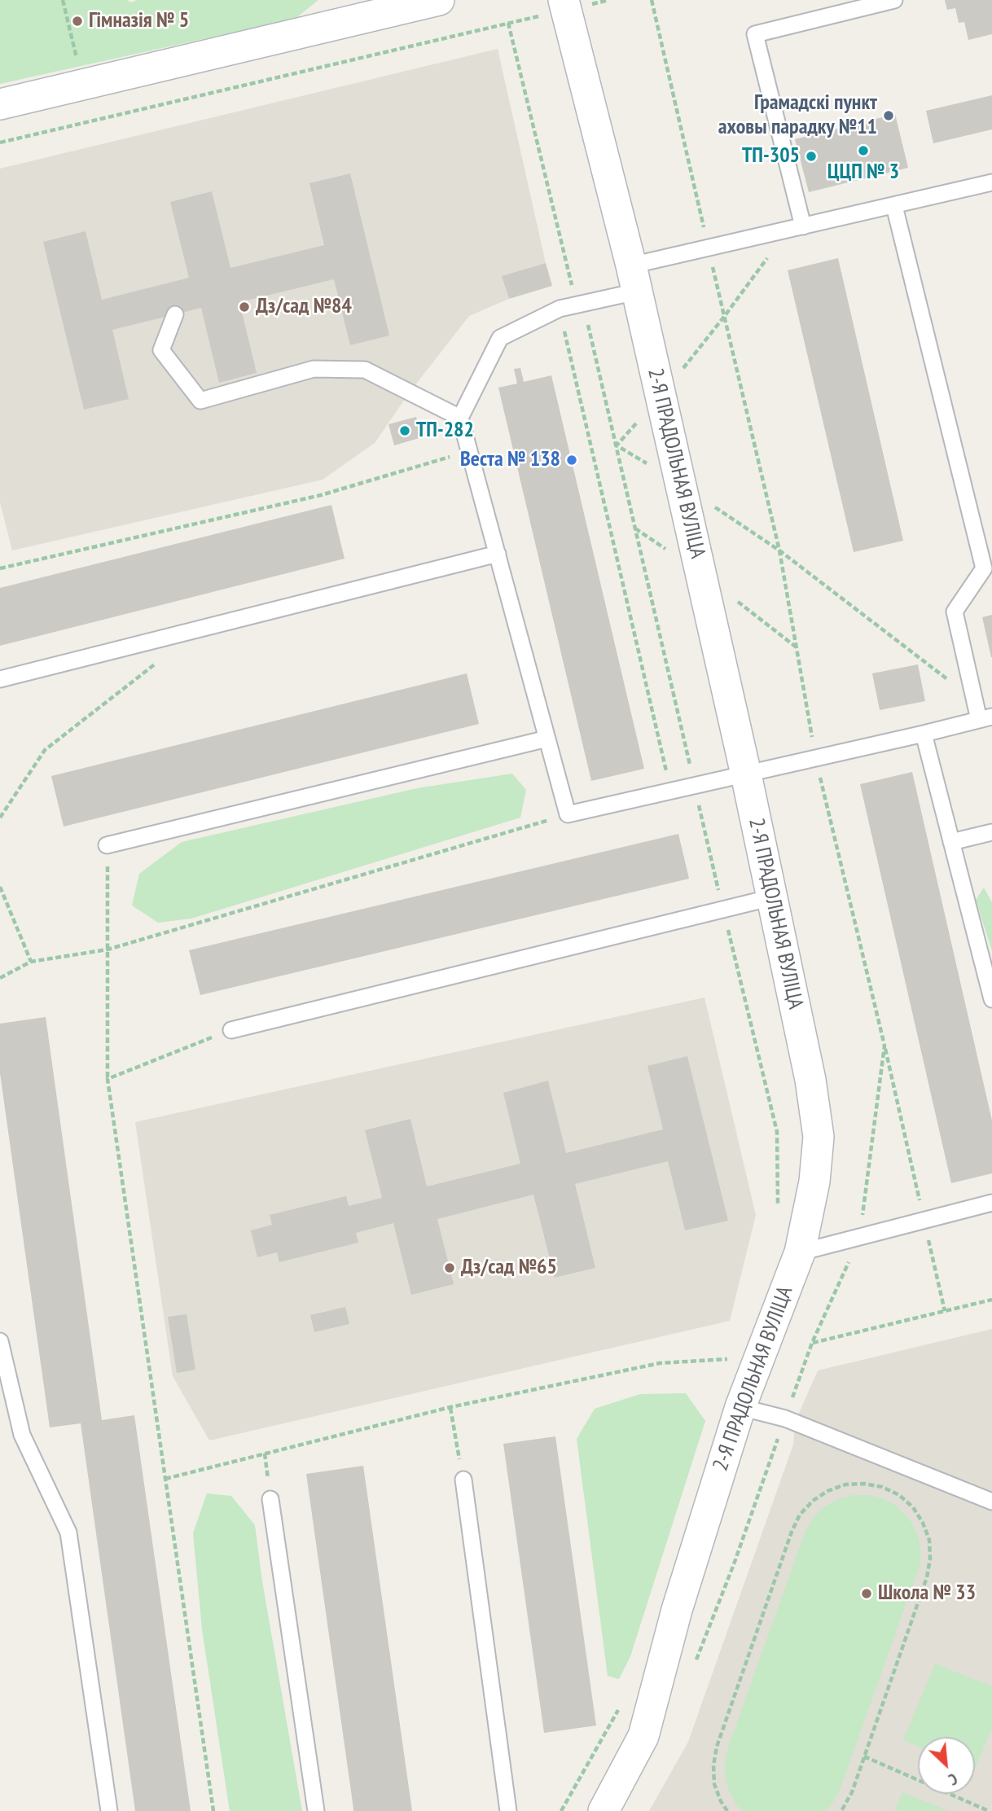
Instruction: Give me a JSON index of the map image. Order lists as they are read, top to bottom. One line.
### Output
{"streets":{"street":["2-Я ПРАДОЛЬНАЯ ВУЛІЦА"]},"places":["Гімназія № 5","Грамадскі пункт аховы парадку №11","ЦЦП № 3","ТП-305","Дз/сад №84","ТП-282","Веста № 138","Дз/сад №65","Школа № 33"],"north":"bottom right"}
